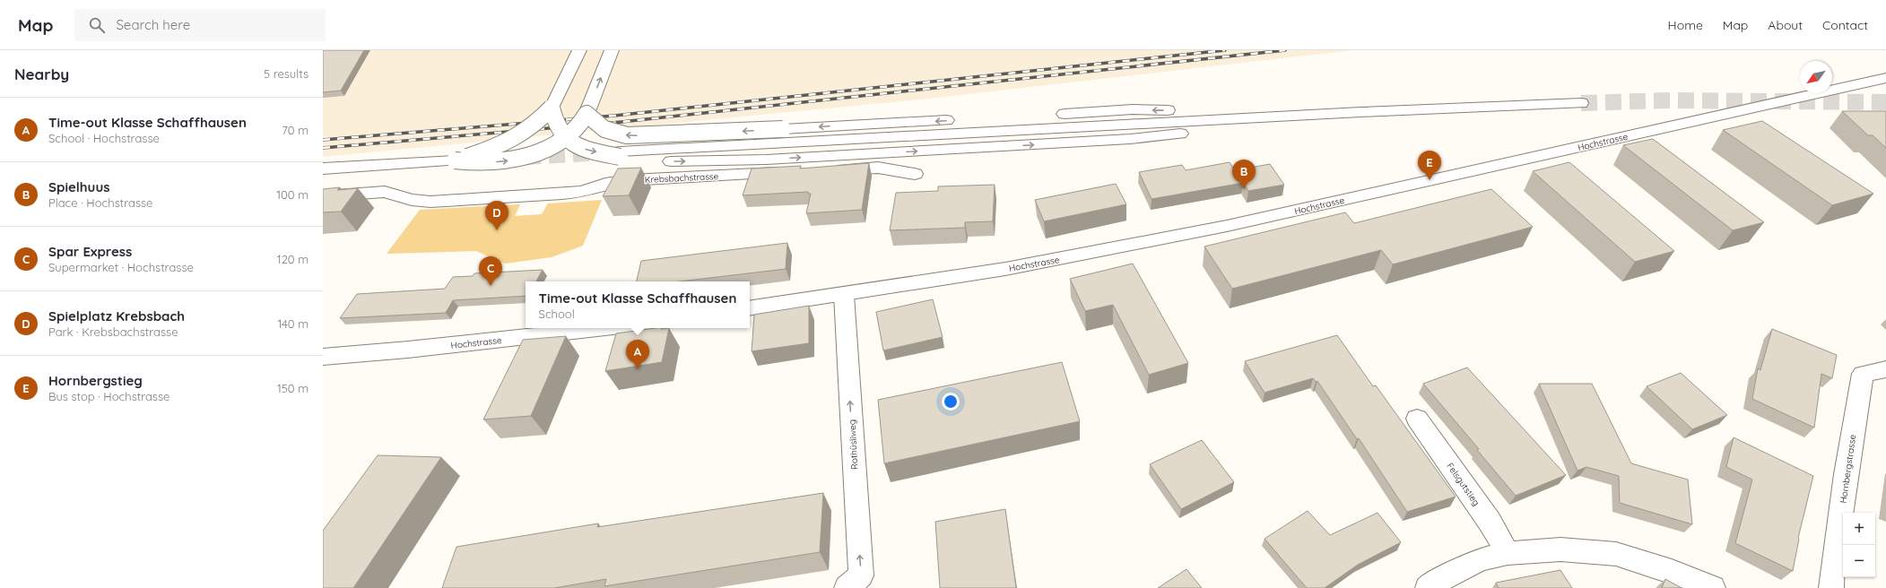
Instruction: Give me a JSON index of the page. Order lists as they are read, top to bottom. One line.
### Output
{"streets":{"main road":["Hochstrasse","Krebsbachstrasse","Rothüsliweg","Hornbergstrasse","Felsgutstieg"]},"crossings":[["Hochstrasse","Rothüsliweg"]],"one_way":["Rothüsliweg"],"north":"bottom left","page":{"header":"Map","search":"Search here","nav":["Home","Map","About","Contact"],"heading":["Nearby","5 results"],"list":[{"mark":"A","name":"Time-out Klasse Schaffhausen","note":"School · Hochstrasse","value":"70 m"},{"mark":"B","name":"Spielhuus","note":"Place · Hochstrasse","value":"100 m"},{"mark":"C","name":"Spar Express","note":"Supermarket · Hochstrasse","value":"120 m"},{"mark":"D","name":"Spielplatz Krebsbach","note":"Park · Krebsbachstrasse","value":"140 m"},{"mark":"E","name":"Hornbergstieg","note":"Bus stop · Hochstrasse","value":"150 m"}],"pins":["E","B","D","C","A"],"popup":["Time-out Klasse Schaffhausen","School"],"map_buttons":["+","−"]}}
